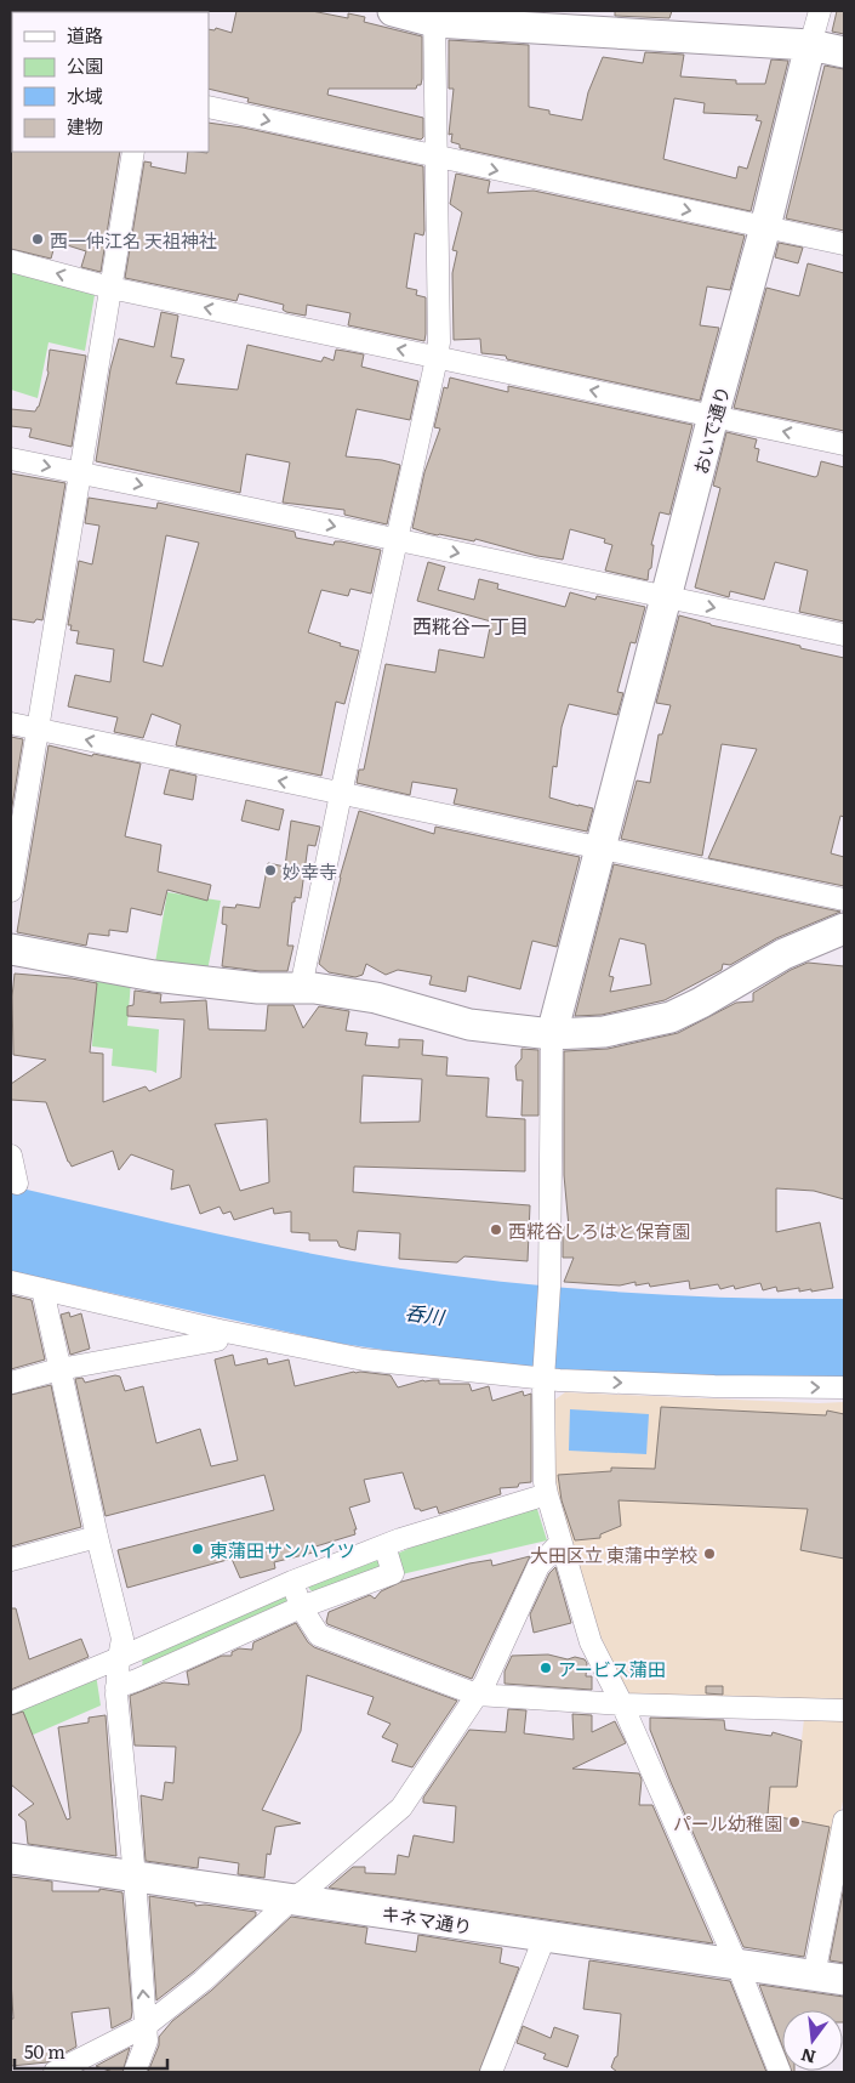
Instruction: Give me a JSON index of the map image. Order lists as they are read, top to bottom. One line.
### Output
{"streets":{"street":["おいで通り","キネマ通り"]},"districts":["西糀谷一丁目"],"water":["呑川"],"places":["西一仲江名 天祖神社","妙幸寺","西糀谷しろはと保育園","東蒲田サンハイツ","大田区立 東蒲中学校","アービス蒲田","パール幼稚園"],"legend":["道路","公園","水域","建物"],"scale_bar":"50 m","north":"bottom"}
